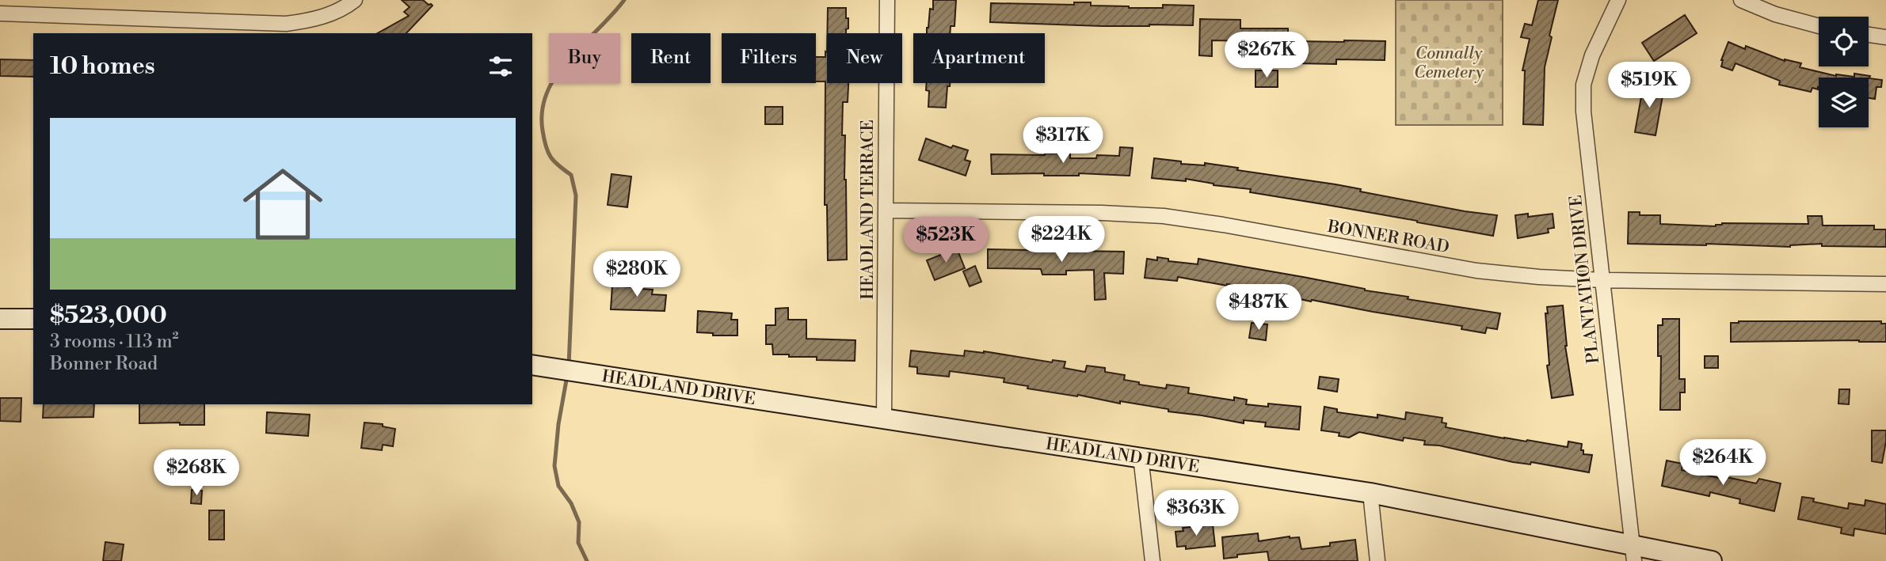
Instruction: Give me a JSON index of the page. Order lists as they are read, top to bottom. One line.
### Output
{"streets":{"main road":["HEADLAND DRIVE"],"street":["HEADLAND TERRACE","BONNER ROAD","PLANTATION DRIVE"]},"crossings":[["HEADLAND TERRACE","BONNER ROAD"],["HEADLAND TERRACE","HEADLAND DRIVE"],["BONNER ROAD","PLANTATION DRIVE"],["PLANTATION DRIVE","HEADLAND DRIVE"]],"parks":["Connally Cemetery"],"page":{"price":["$267K","$519K","$317K","$224K","$523K","$280K","$487K","$264K","$268K","$363K"],"chip":["Buy","Rent","Filters","New","Apartment"],"heading":"10 homes","list":[{"name":"$523,000","note":"3 rooms · 113 m² · Bonner Road"}]}}
